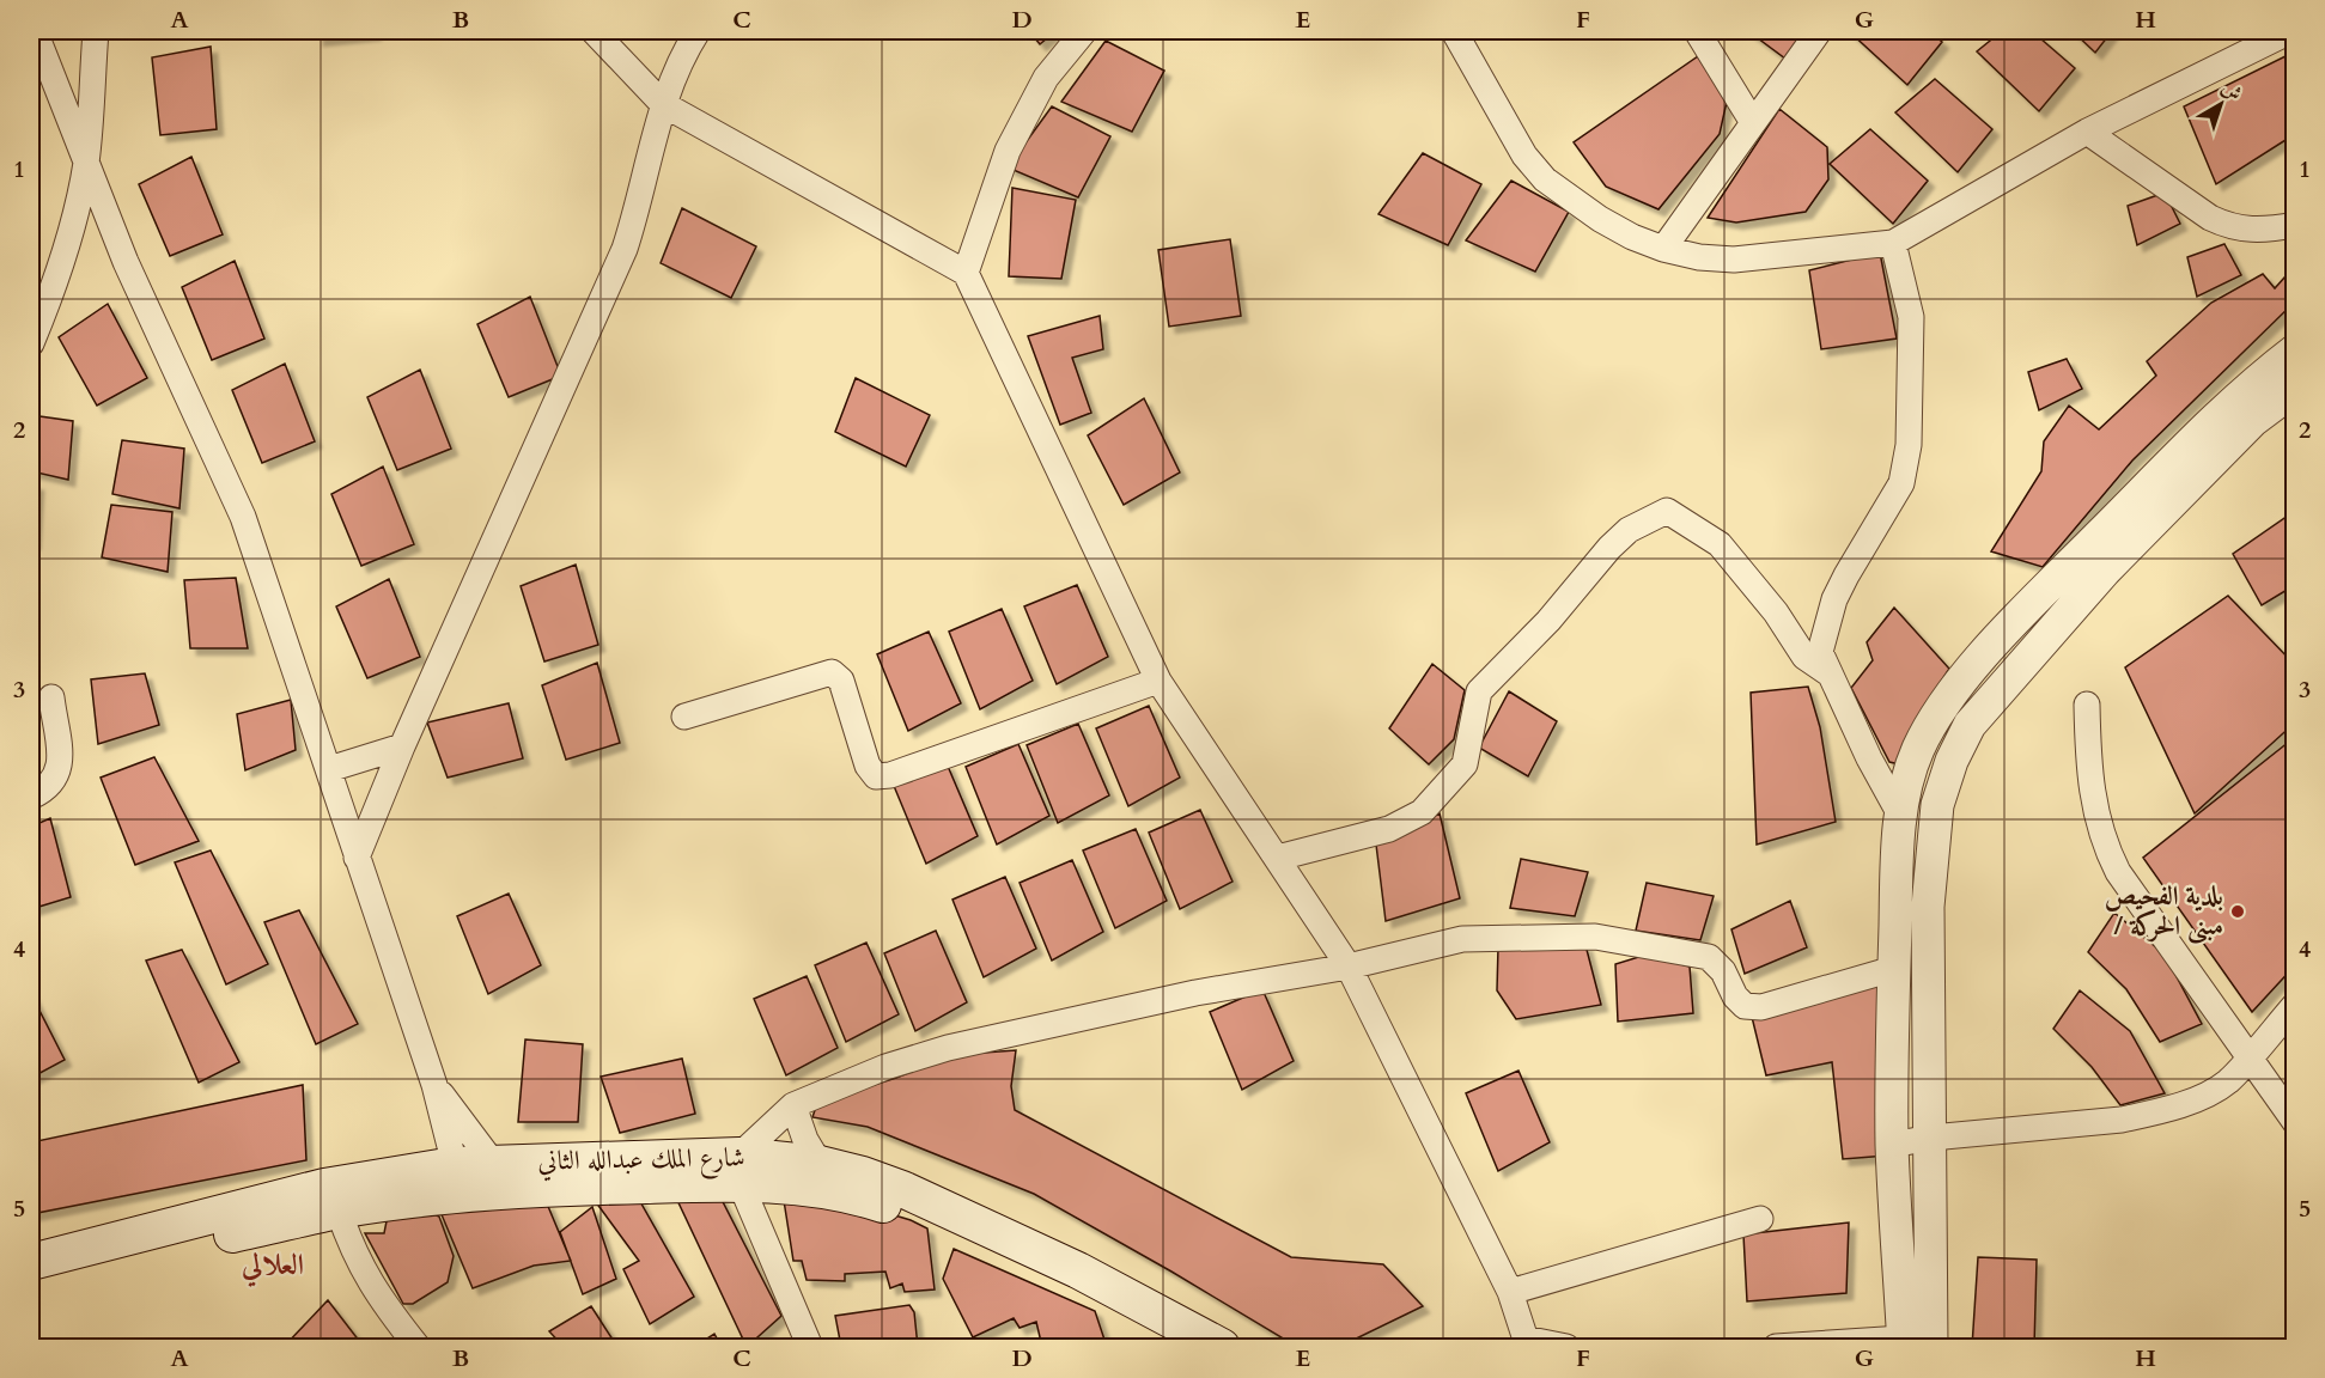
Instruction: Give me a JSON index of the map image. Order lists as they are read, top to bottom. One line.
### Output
{"streets":{"main road":["شارع الملك عبدالله الثاني"]},"districts":["العلالي"],"places":["بلدية الفحيص / مبنى الحركة"],"north":"top right","grid":{"columns":["A","B","C","D","E","F","G","H"],"rows":["1","2","3","4","5"]}}
